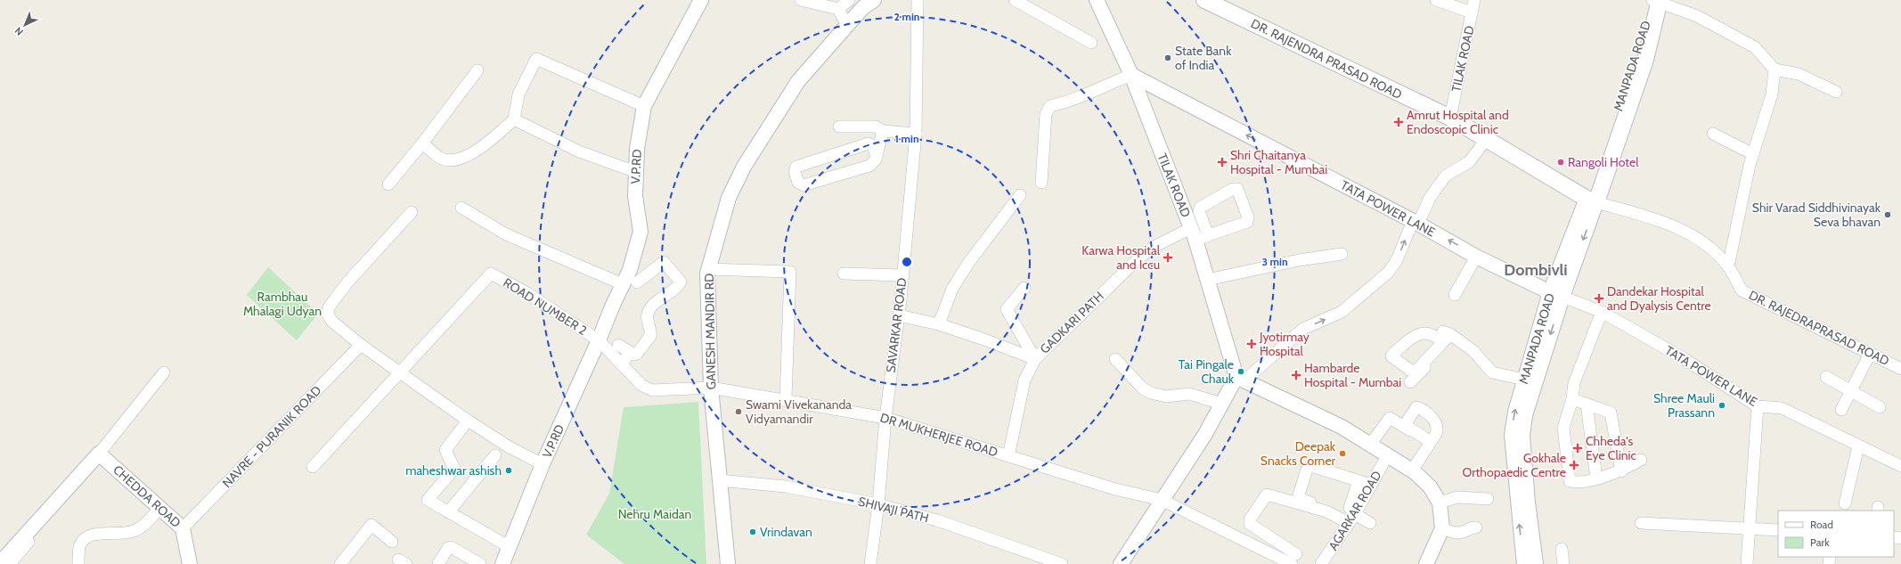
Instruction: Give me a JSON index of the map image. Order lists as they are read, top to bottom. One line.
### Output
{"streets":{"main road":["DR. RAJENDRA PRASAD ROAD","MANPADA ROAD"],"street":["TILAK ROAD","V.P.RD","TATA POWER LANE","ROAD NUMBER 2","GADKARI PATH","SAVARKAR ROAD","DR. RAJEDRAPRASAD ROAD","GANESH MANDIR RD","DR MUKHERJEE ROAD","NAVRE - PURANIK ROAD","CHEDDA ROAD","SHIVAJI PATH","AGARKAR ROAD"]},"crossings":[["DR. RAJENDRA PRASAD ROAD","TILAK ROAD"],["DR. RAJENDRA PRASAD ROAD","MANPADA ROAD"],["DR. RAJENDRA PRASAD ROAD","DR. RAJEDRAPRASAD ROAD"],["TILAK ROAD","TATA POWER LANE"],["TILAK ROAD","GADKARI PATH"],["MANPADA ROAD","TATA POWER LANE"],["MANPADA ROAD","DR. RAJEDRAPRASAD ROAD"],["V.P.RD","ROAD NUMBER 2"],["GADKARI PATH","DR MUKHERJEE ROAD"],["SAVARKAR ROAD","DR MUKHERJEE ROAD"],["SAVARKAR ROAD","SHIVAJI PATH"],["GANESH MANDIR RD","DR MUKHERJEE ROAD"],["GANESH MANDIR RD","SHIVAJI PATH"],["NAVRE - PURANIK ROAD","CHEDDA ROAD"]],"one_way":["TATA POWER LANE"],"districts":["Dombivli"],"parks":["Rambhau Mhalagi Udyan","Nehru Maidan"],"places":{"other":["State Bank of India","Rangoli Hotel","Shir Varad Siddhivinayak Seva bhavan","Tai Pingale Chauk","Shree Mauli Prassann","Swami Vivekananda Vidyamandir","Deepak Snacks Corner","maheshwar ashish","Vrindavan"],"health":["Amrut Hospital and Endoscopic Clinic","Shri Chaitanya Hospital - Mumbai","Karwa Hospital and Iccu","Dandekar Hospital and Dyalysis Centre","Jyotirmay Hospital","Hambarde Hospital - Mumbai","Chheda's Eye Clinic","Gokhale Orthopaedic Centre"]},"legend":["Road","Park"],"north":"bottom left","rings":["2 min","1 min","3 min"]}
